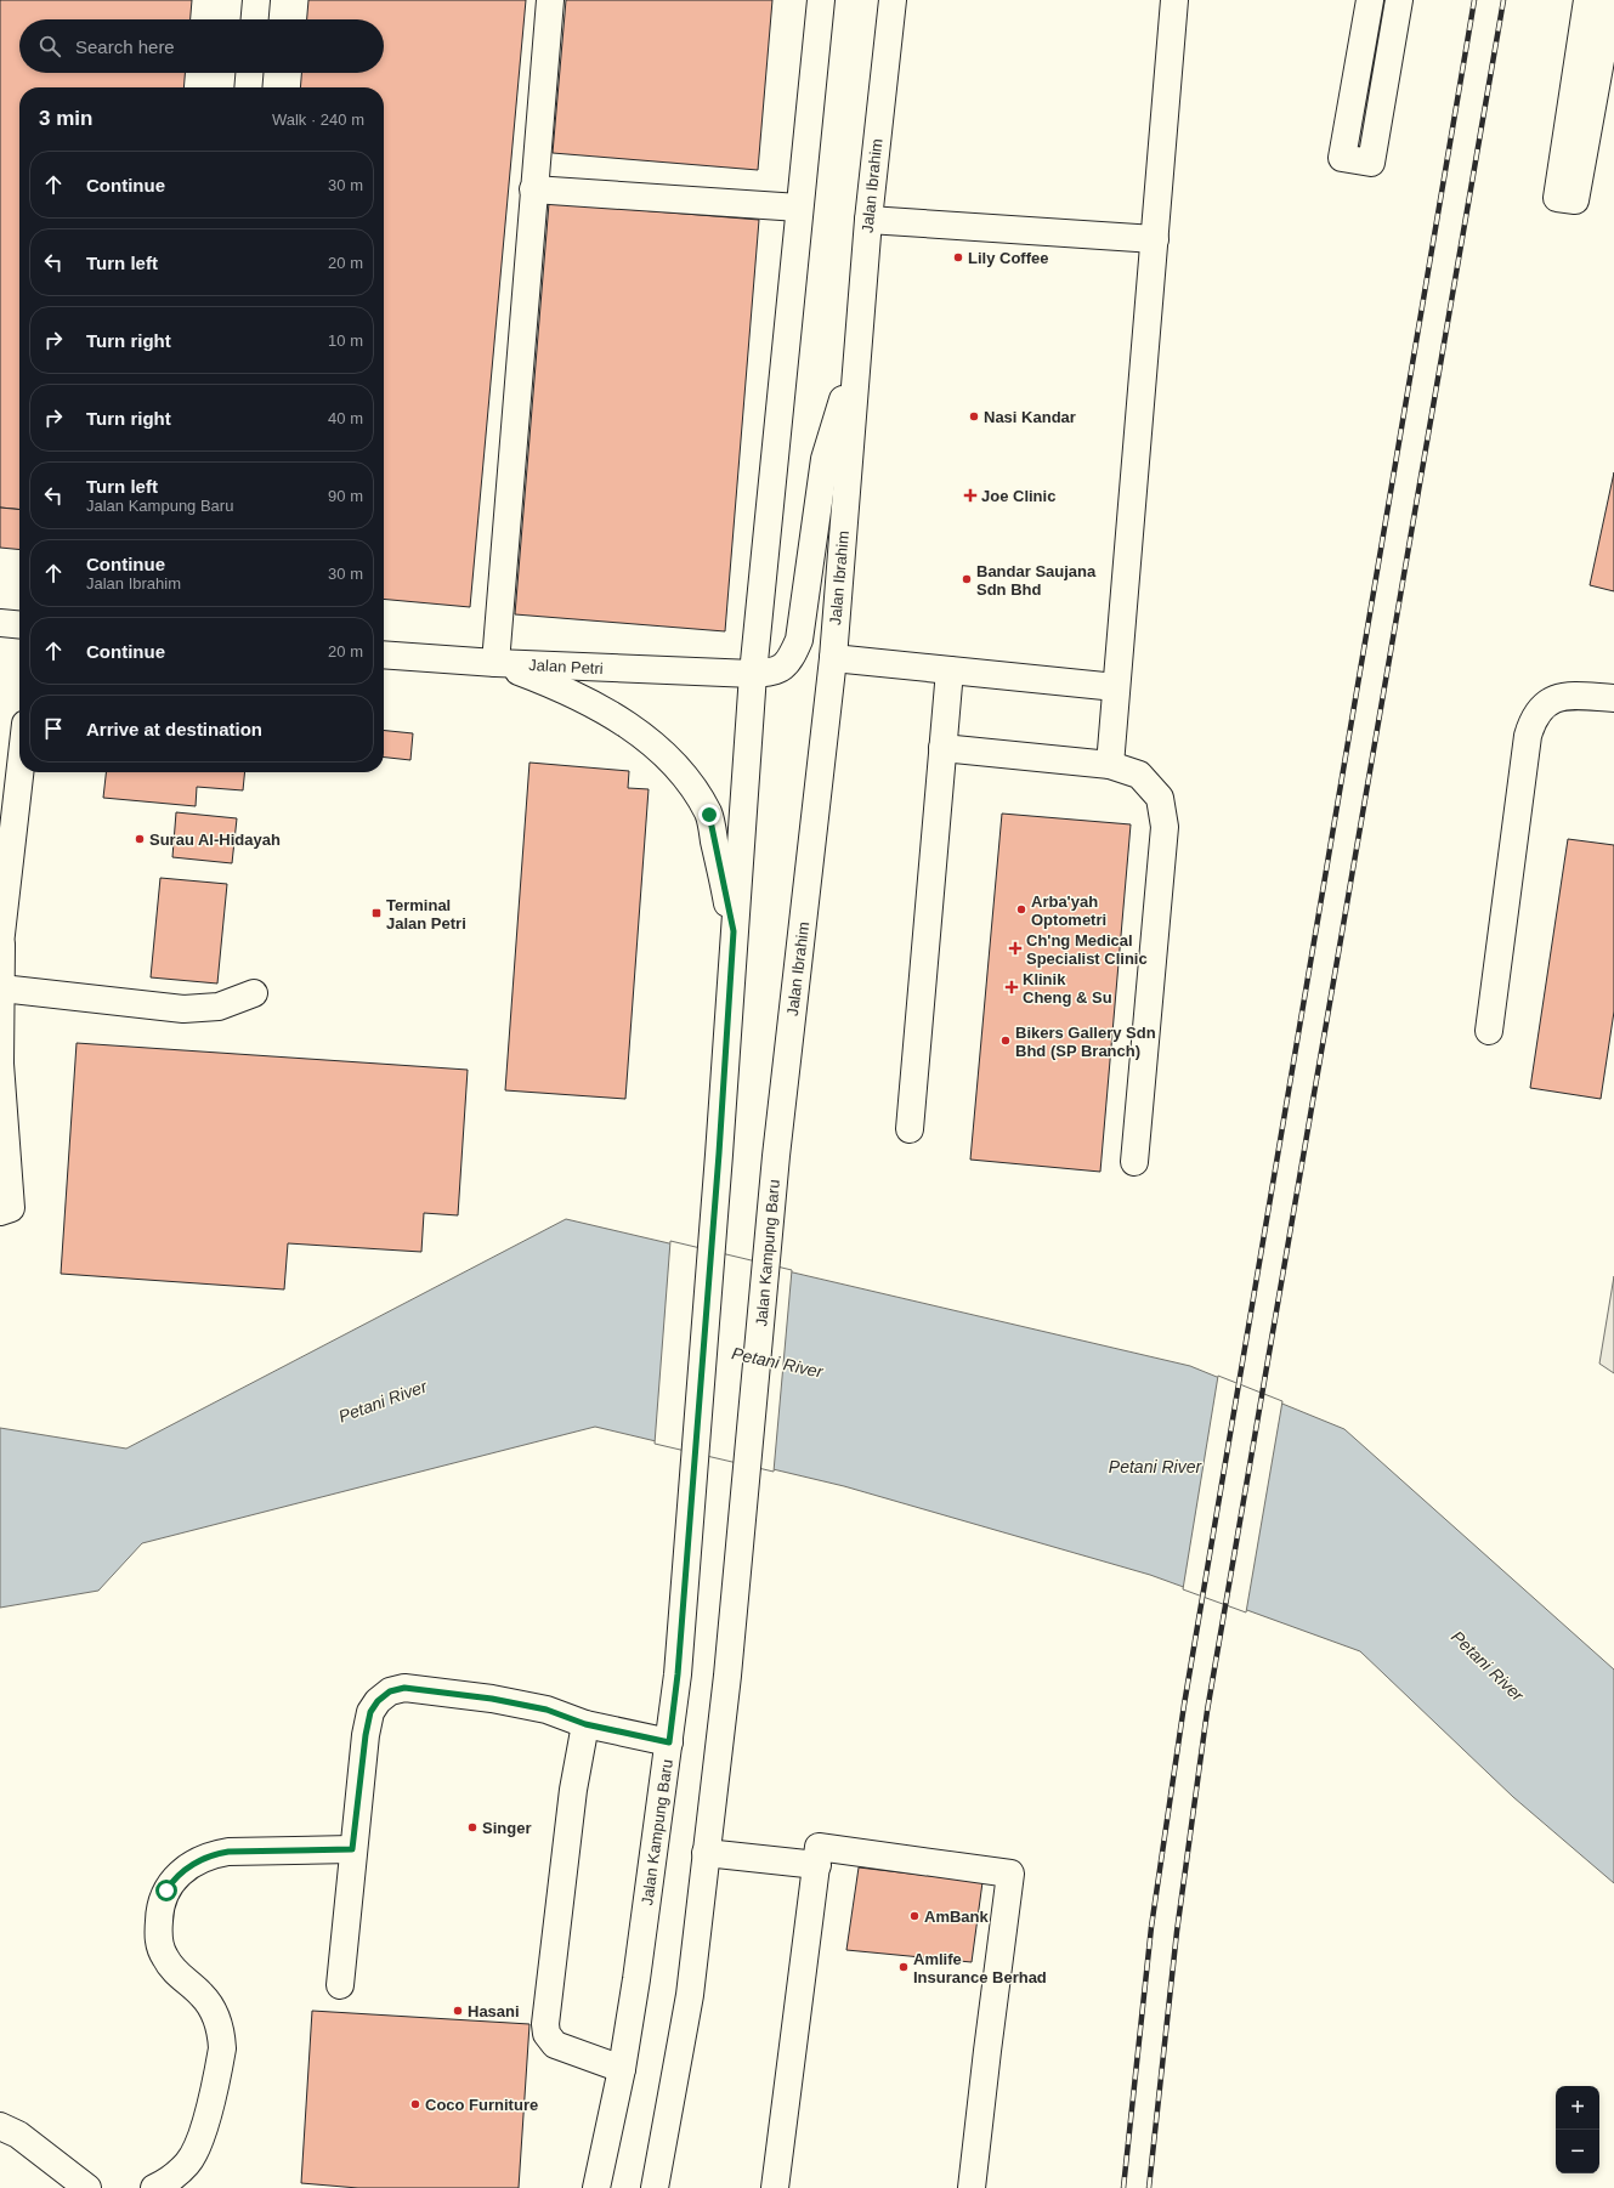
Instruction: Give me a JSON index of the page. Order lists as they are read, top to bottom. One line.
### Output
{"streets":{"main road":["Jalan Ibrahim","Jalan Petri","Jalan Kampung Baru"]},"crossings":[["Jalan Ibrahim","Jalan Petri"],["Jalan Ibrahim","Jalan Kampung Baru"]],"water":["Petani River"],"places":{"other":["Lily Coffee","Nasi Kandar","Bandar Saujana Sdn Bhd","Surau Al-Hidayah","Arba'yah Optometri","Bikers Gallery Sdn Bhd (SP Branch)","Singer","AmBank","Amlife Insurance Berhad","Hasani","Coco Furniture"],"health":["Joe Clinic","Ch'ng Medical Specialist Clinic","Klinik Cheng & Su"],"transit":["Terminal Jalan Petri"]},"page":{"search":"Search here","heading":["3 min","Walk · 240 m"],"list":[["Continue","30 m"],["Turn left","20 m"],["Turn right","10 m"],["Turn right","40 m"],["Turn left","Jalan Kampung Baru","90 m"],["Continue","Jalan Ibrahim","30 m"],["Continue","20 m"],"Arrive at destination"],"map_buttons":["+","−"]}}
